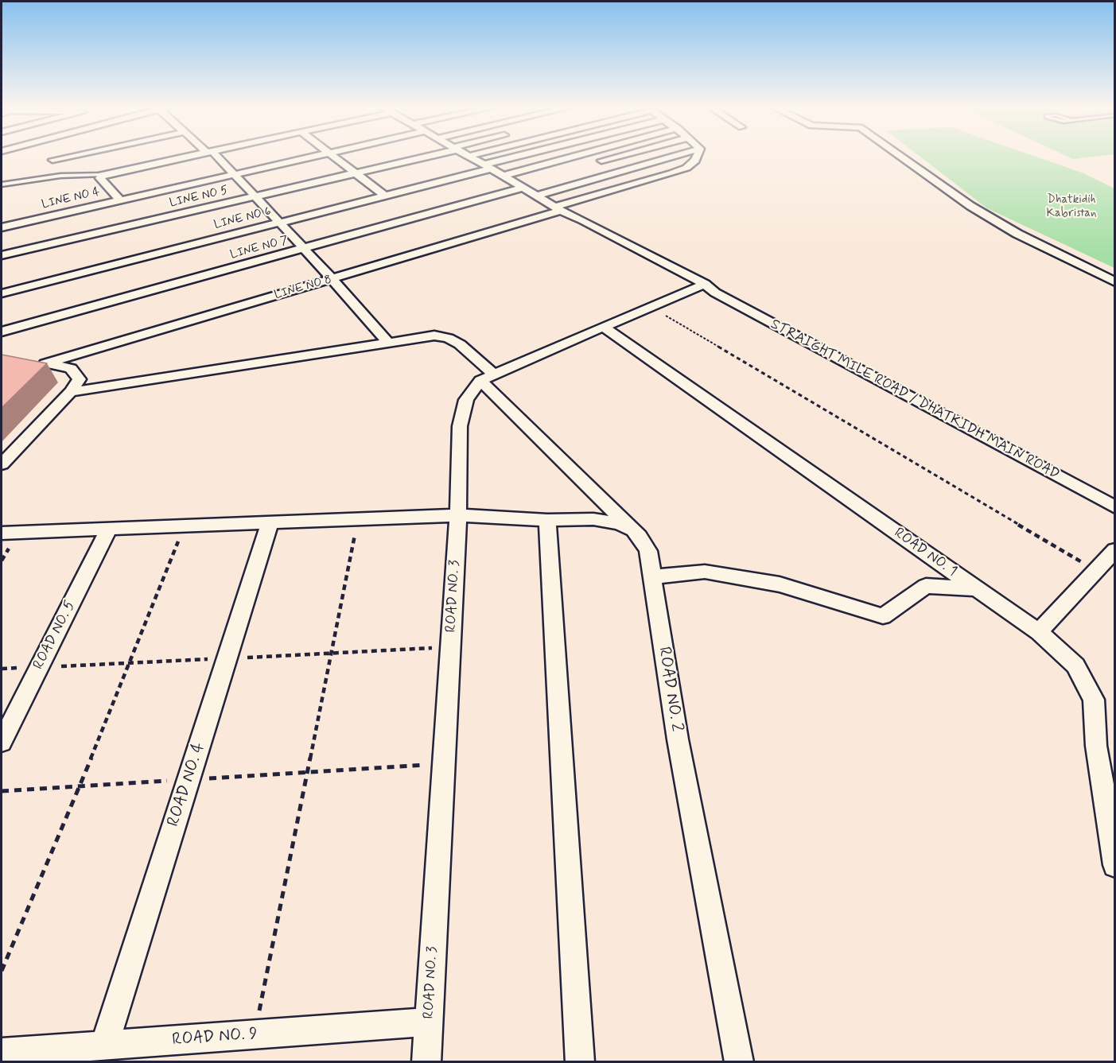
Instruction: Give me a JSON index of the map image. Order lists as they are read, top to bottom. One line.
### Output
{"streets":{"street":["LINE NO 5","LINE NO 4","LINE NO 6","LINE NO 7","LINE NO 8","STRAIGHT MILE ROAD / DHATKIDH MAIN ROAD","ROAD NO. 1","ROAD NO. 3","ROAD NO. 5","ROAD NO. 2","ROAD NO. 4","ROAD NO. 9"]},"crossings":[["LINE NO 6","STRAIGHT MILE ROAD / DHATKIDH MAIN ROAD"],["LINE NO 7","STRAIGHT MILE ROAD / DHATKIDH MAIN ROAD"],["LINE NO 8","STRAIGHT MILE ROAD / DHATKIDH MAIN ROAD"],["STRAIGHT MILE ROAD / DHATKIDH MAIN ROAD","ROAD NO. 3"],["ROAD NO. 1","ROAD NO. 3"],["ROAD NO. 3","ROAD NO. 2"],["ROAD NO. 3","ROAD NO. 9"],["ROAD NO. 4","ROAD NO. 9"]],"parks":["Dhatkidih Kabristan"]}
